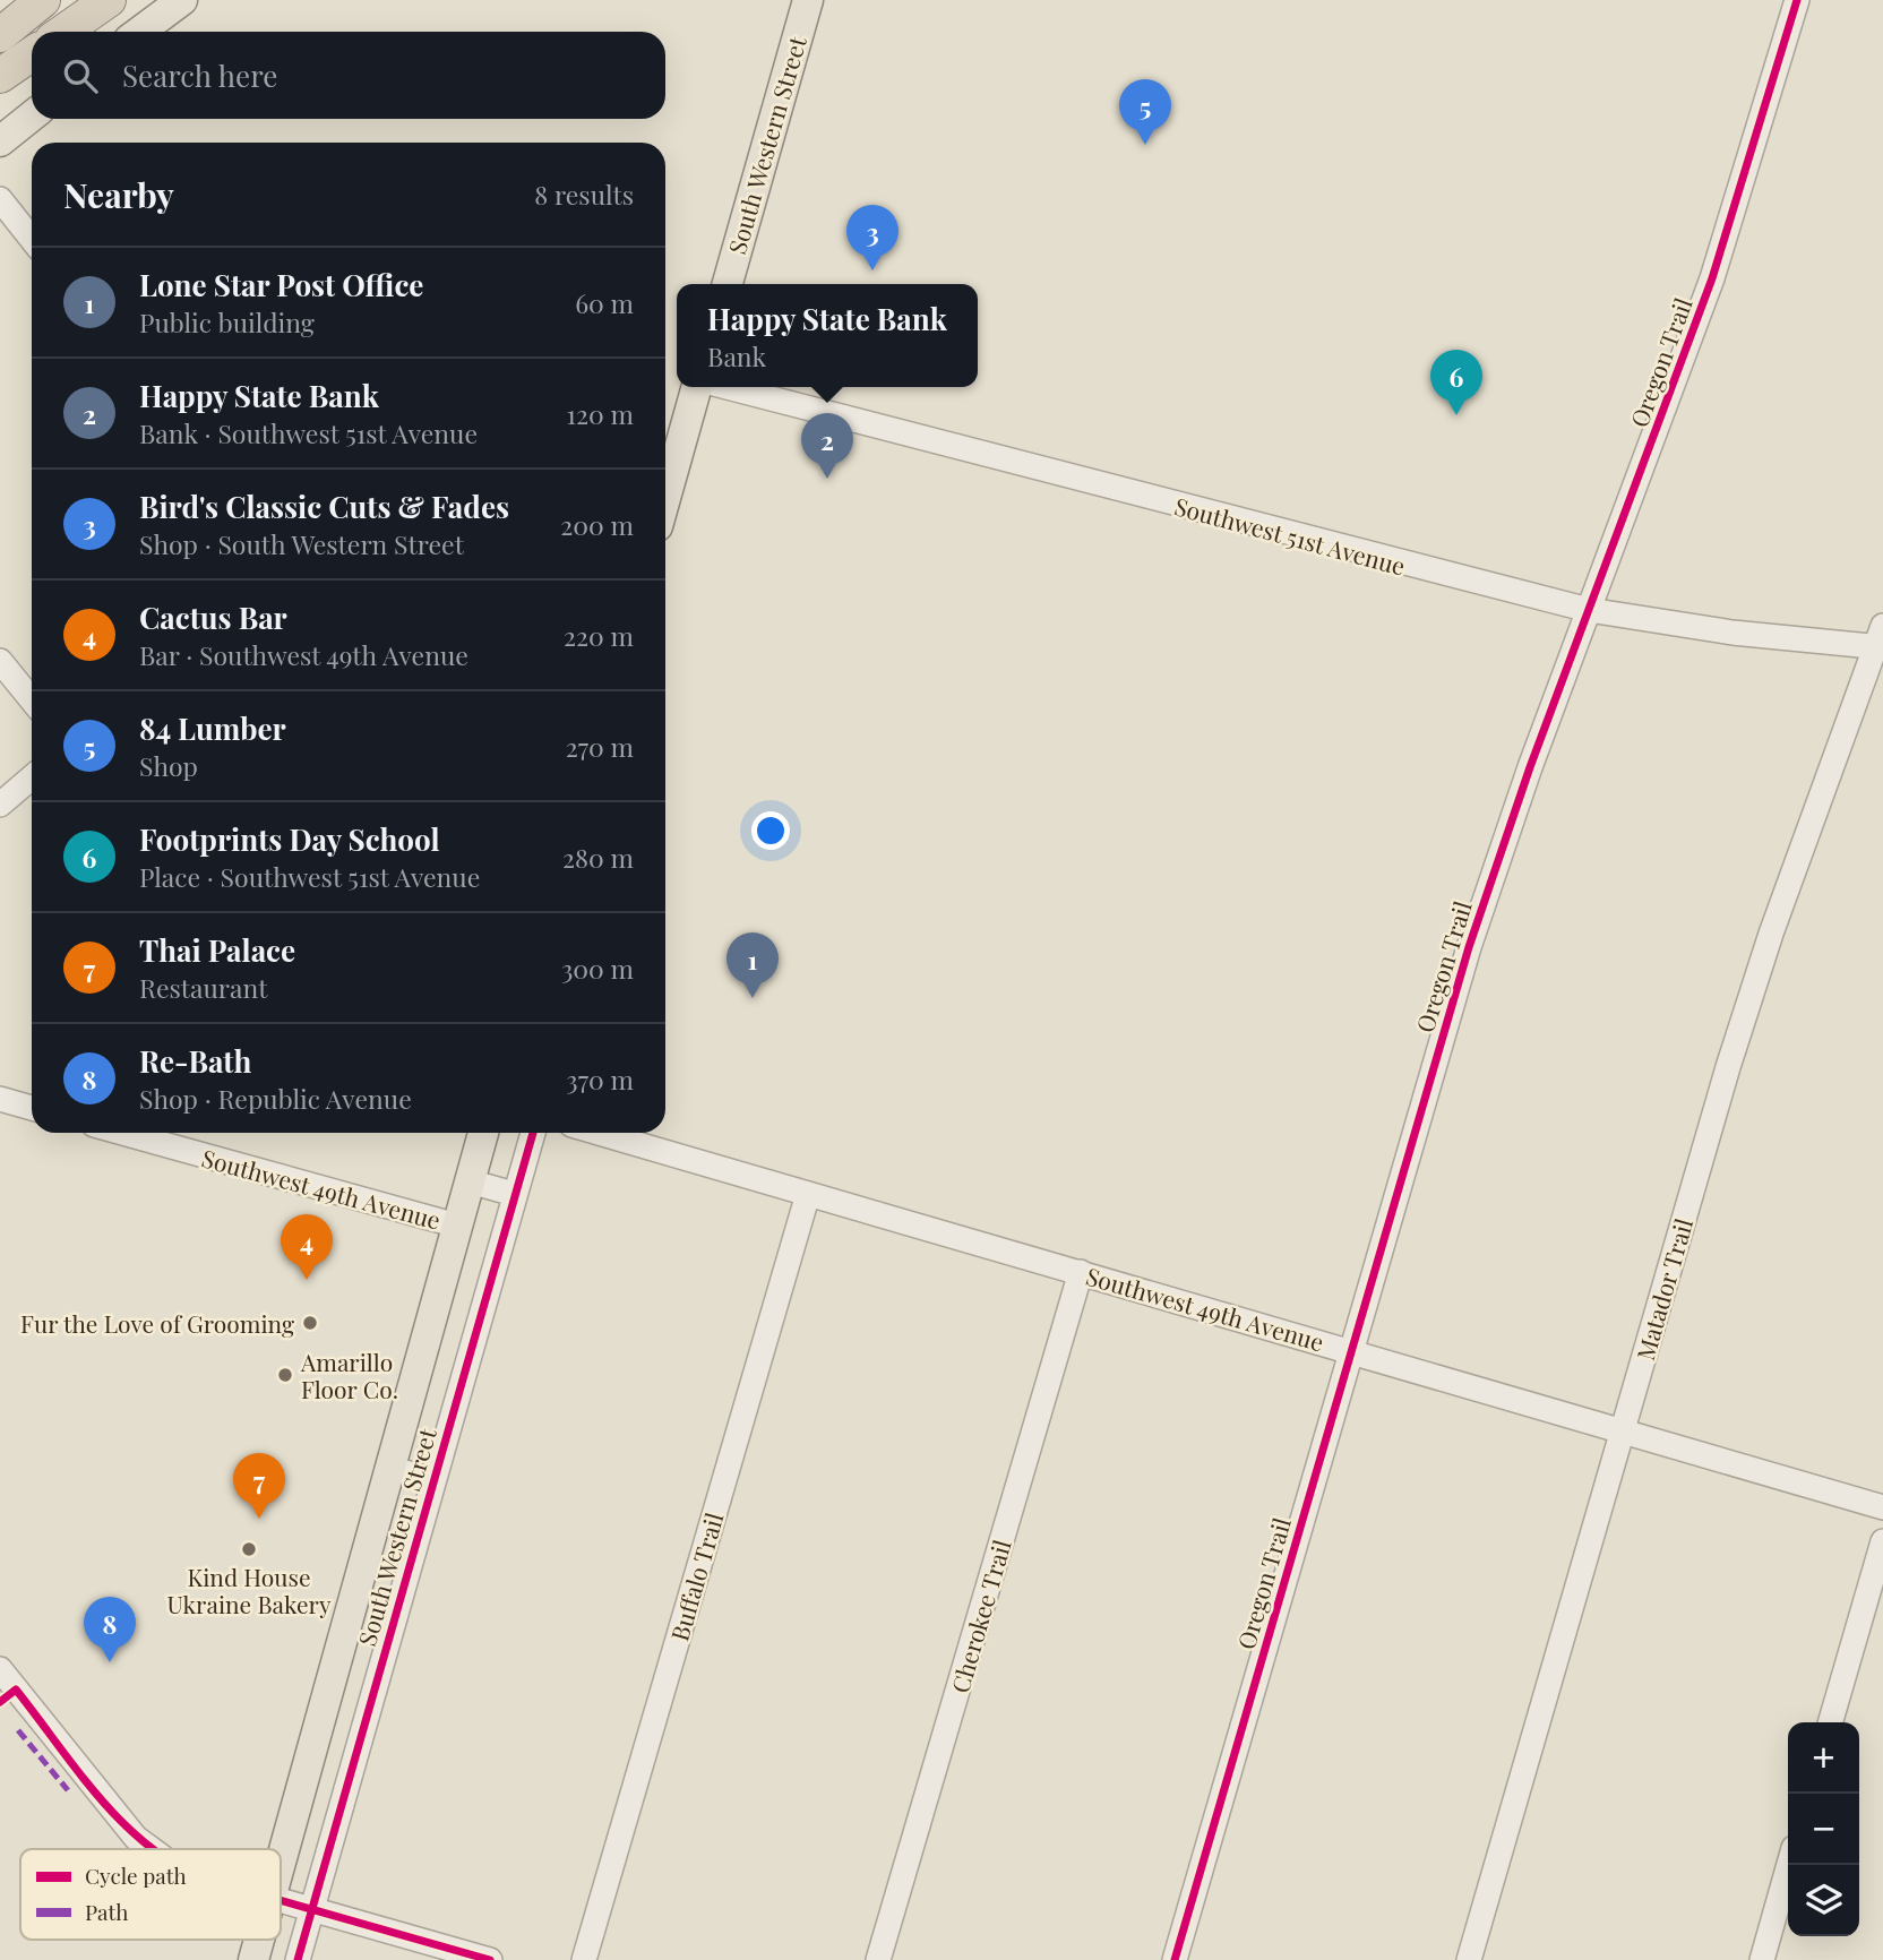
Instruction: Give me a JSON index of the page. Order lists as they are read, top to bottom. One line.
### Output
{"streets":{"main road":["South Western Street"],"street":["Oregon Trail","Southwest 51st Avenue","Southwest 49th Avenue","Matador Trail","Buffalo Trail","Cherokee Trail"]},"crossings":[["South Western Street","Southwest 49th Avenue"],["Oregon Trail","Southwest 51st Avenue"],["Oregon Trail","Southwest 49th Avenue"],["Southwest 51st Avenue","Matador Trail"],["Southwest 49th Avenue","Matador Trail"],["Southwest 49th Avenue","Buffalo Trail"],["Southwest 49th Avenue","Cherokee Trail"]],"places":["Fur the Love of Grooming","Amarillo Floor Co.","Kind House Ukraine Bakery"],"legend":["Cycle path","Path"],"page":{"search":"Search here","pins":["5","3","6","2","1","4","7","8"],"heading":["Nearby","8 results"],"list":[{"mark":"1","name":"Lone Star Post Office","note":"Public building","value":"60 m"},{"mark":"2","name":"Happy State Bank","note":"Bank · Southwest 51st Avenue","value":"120 m"},{"mark":"3","name":"Bird's Classic Cuts & Fades","note":"Shop · South Western Street","value":"200 m"},{"mark":"4","name":"Cactus Bar","note":"Bar · Southwest 49th Avenue","value":"220 m"},{"mark":"5","name":"84 Lumber","note":"Shop","value":"270 m"},{"mark":"6","name":"Footprints Day School","note":"Place · Southwest 51st Avenue","value":"280 m"},{"mark":"7","name":"Thai Palace","note":"Restaurant","value":"300 m"},{"mark":"8","name":"Re-Bath","note":"Shop · Republic Avenue","value":"370 m"}],"popup":["Happy State Bank","Bank"],"map_buttons":["+","−"]}}
